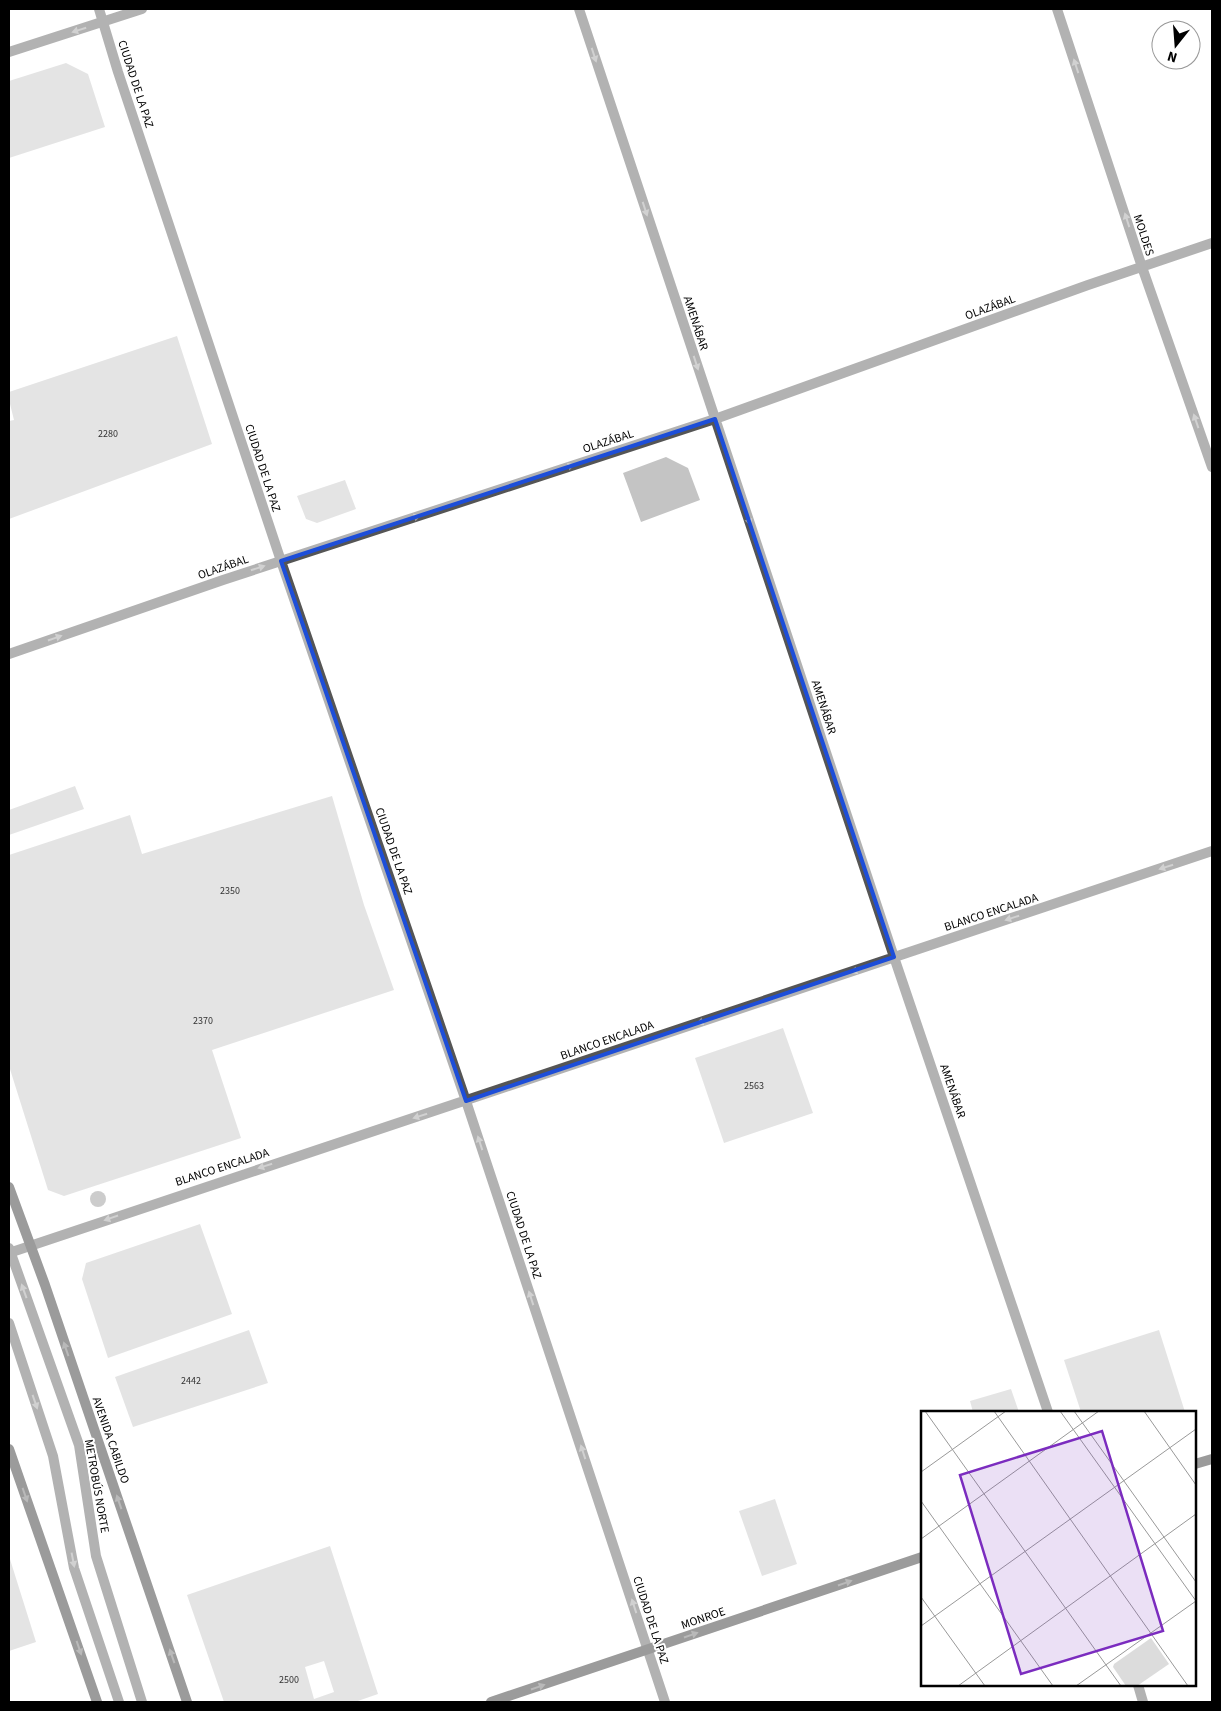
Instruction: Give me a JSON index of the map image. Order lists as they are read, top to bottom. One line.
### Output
{"streets":{"main road":["AVENIDA CABILDO","MONROE"],"street":["CIUDAD DE LA PAZ","MOLDES","OLAZÁBAL","AMENÁBAR","BLANCO ENCALADA","METROBÚS NORTE"]},"crossings":[["CIUDAD DE LA PAZ","OLAZÁBAL"],["CIUDAD DE LA PAZ","BLANCO ENCALADA"],["CIUDAD DE LA PAZ","MONROE"],["MOLDES","OLAZÁBAL"],["OLAZÁBAL","AMENÁBAR"],["AMENÁBAR","BLANCO ENCALADA"],["BLANCO ENCALADA","AVENIDA CABILDO"],["BLANCO ENCALADA","METROBÚS NORTE"]],"one_way":["MOLDES","OLAZÁBAL","AMENÁBAR","BLANCO ENCALADA","MONROE"],"house_numbers":["2280","2350","2370","2563","2442","2500"],"north":"bottom"}
